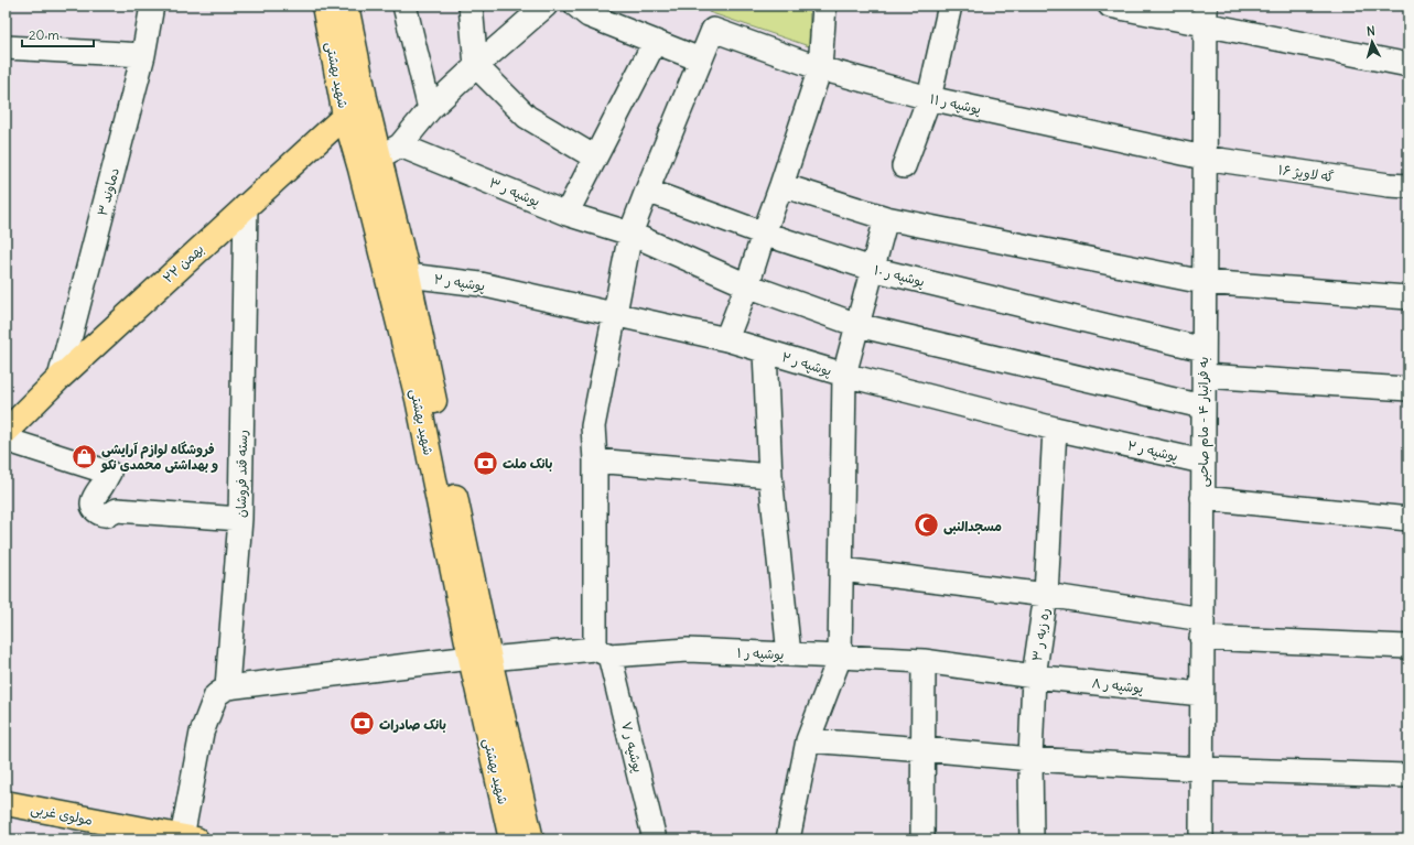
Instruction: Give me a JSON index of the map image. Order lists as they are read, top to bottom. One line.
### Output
{"streets":{"main road":["شهید بهشتی","۲۲ بهمن","مولوی غربی"],"street":["پوشپه ر ۱۱","۱۶ گه لاویژ","دماوند ۳","پوشپه ر ۳","پوشپه ر ۱۰","پوشپه ر ۲","به فرانبار ۴ - مام صاحبی","رسته قند فروشان","ره زبه ر ۳","۱ پوشپه ر","پوشپە ر ۸","پوشپه ر ۷"]},"crossings":[["شهید بهشتی","۲۲ بهمن"],["شهید بهشتی","پوشپه ر ۲"],["شهید بهشتی","۱ پوشپه ر"],["پوشپه ر ۱۱","۱۶ گه لاویژ"],["پوشپه ر ۱۱","به فرانبار ۴ - مام صاحبی"],["۱۶ گه لاویژ","به فرانبار ۴ - مام صاحبی"],["دماوند ۳","۲۲ بهمن"],["پوشپه ر ۳","به فرانبار ۴ - مام صاحبی"],["پوشپه ر ۳","پوشپه ر ۷"],["۲۲ بهمن","رسته قند فروشان"],["پوشپه ر ۱۰","به فرانبار ۴ - مام صاحبی"],["پوشپه ر ۲","به فرانبار ۴ - مام صاحبی"],["پوشپه ر ۲","ره زبه ر ۳"],["پوشپه ر ۲","پوشپه ر ۷"],["به فرانبار ۴ - مام صاحبی","پوشپە ر ۸"],["رسته قند فروشان","۱ پوشپه ر"],["ره زبه ر ۳","۱ پوشپه ر"],["ره زبه ر ۳","پوشپە ر ۸"],["۱ پوشپه ر","پوشپە ر ۸"],["۱ پوشپه ر","پوشپه ر ۷"]],"places":{"shop":["فروشگاه لوازم آرایشی و بهداشتی محمدی نکو"],"bank":["بانک ملت","بانک صادرات"],"mosque":["مسجدالنبی"]},"scale_bar":"20 m","north":"top"}
